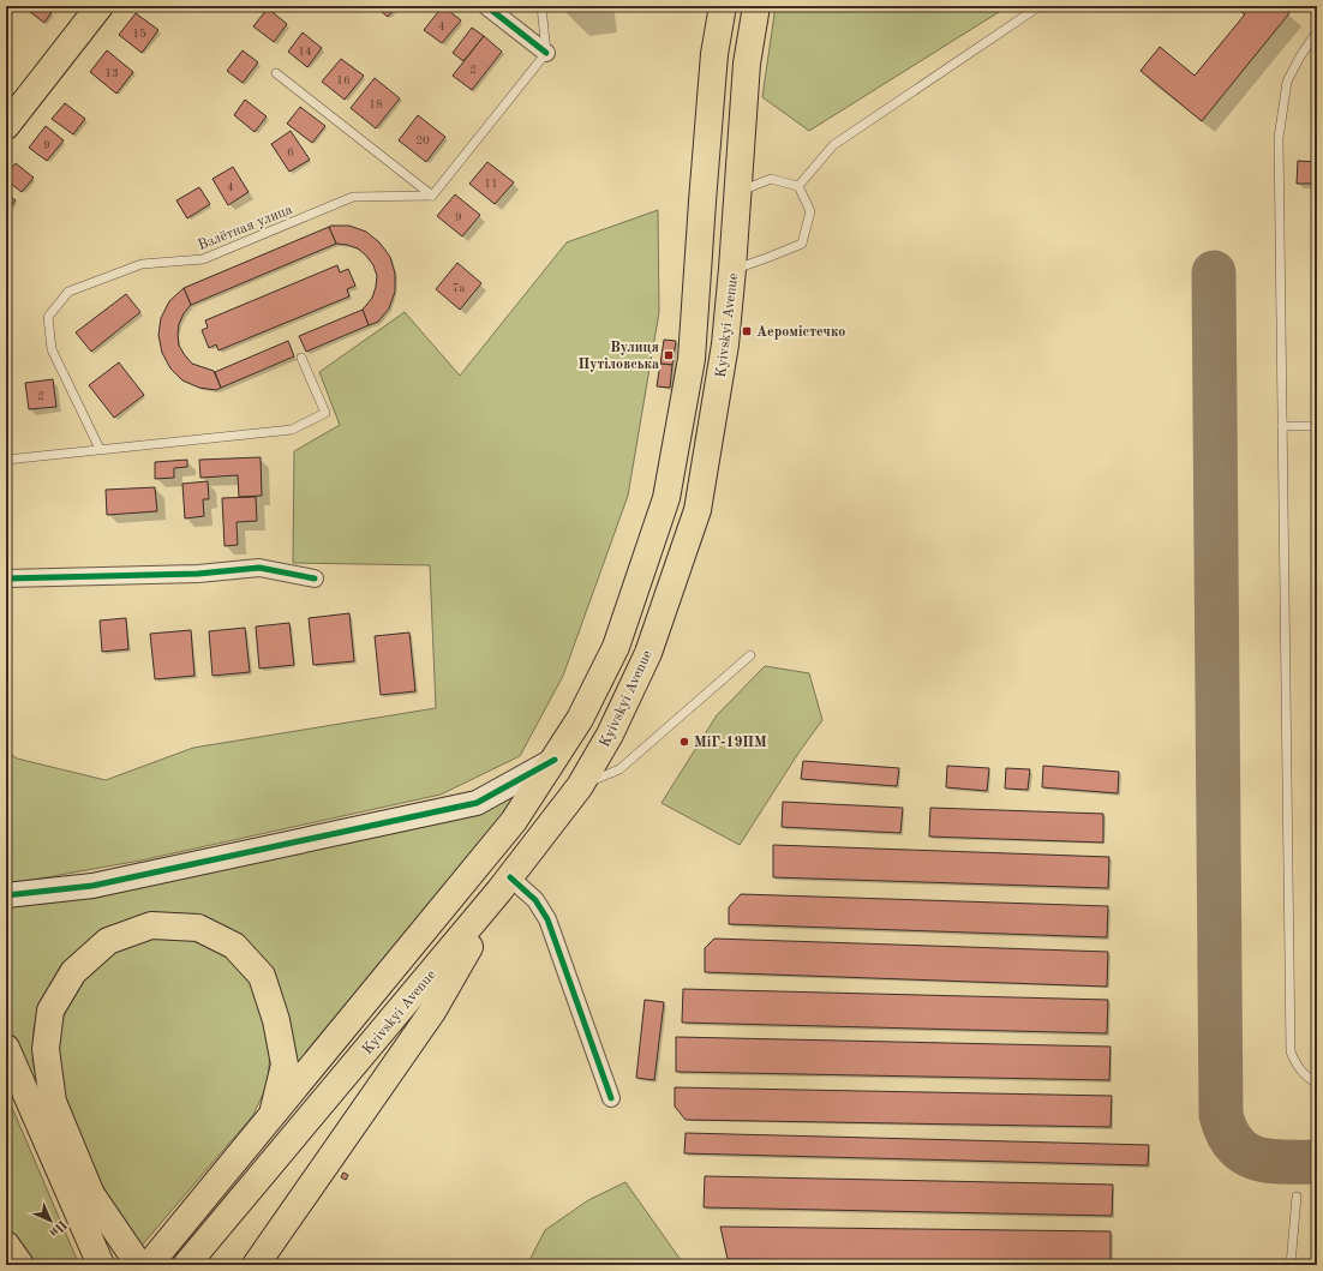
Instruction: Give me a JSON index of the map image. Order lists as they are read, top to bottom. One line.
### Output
{"streets":{"main road":["Kyivskyi Avenue"],"lane":["Взлётная улица"]},"places":{"transit":["Аеромістечко","Вулиця Путіловська"],"other":["МіГ-19ПМ"]},"house_numbers":["4","15","14","2","13","16","18","20","9","6","11","4","9","7а","2"],"north":"bottom right"}
